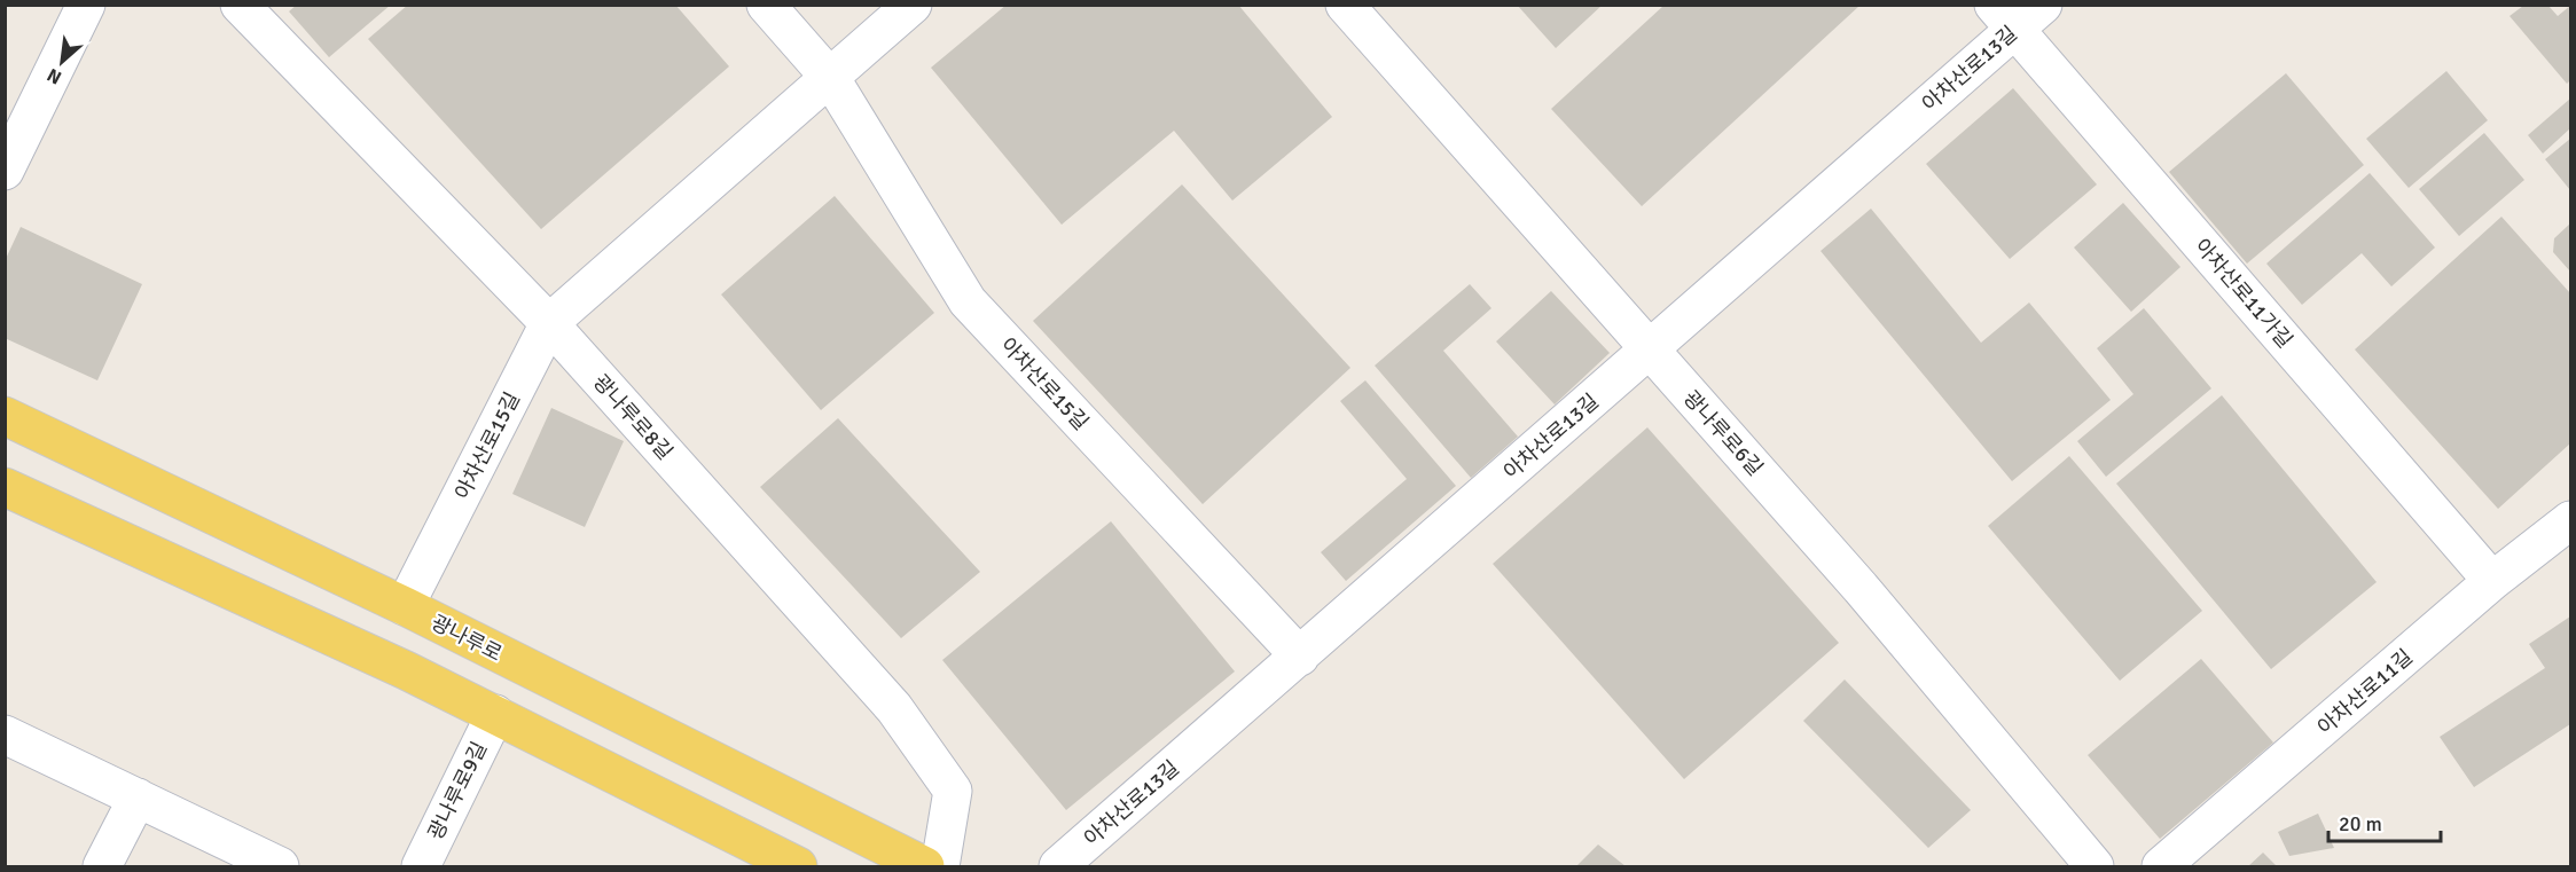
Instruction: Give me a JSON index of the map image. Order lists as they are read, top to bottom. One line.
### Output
{"streets":{"main road":["광나루로"],"street":["아차산로13길","아차산로11가길","아차산로15길","광나루로8길","광나루로6길","아차산로11길","광나루로9길"]},"crossings":[["아차산로13길","아차산로11가길"],["아차산로13길","아차산로15길"],["아차산로13길","광나루로6길"],["아차산로11가길","아차산로11길"],["아차산로15길","광나루로8길"],["아차산로15길","광나루로"]],"scale_bar":"20 m","north":"bottom left"}
